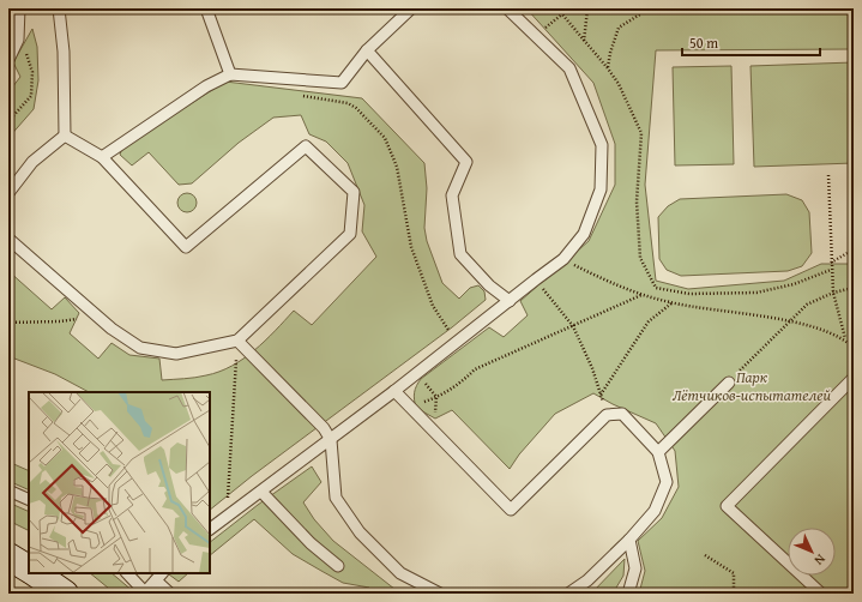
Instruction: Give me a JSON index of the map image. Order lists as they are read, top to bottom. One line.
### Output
{"parks":["Парк Лётчиков-испытателей"],"scale_bar":"50 m","north":"bottom right"}
